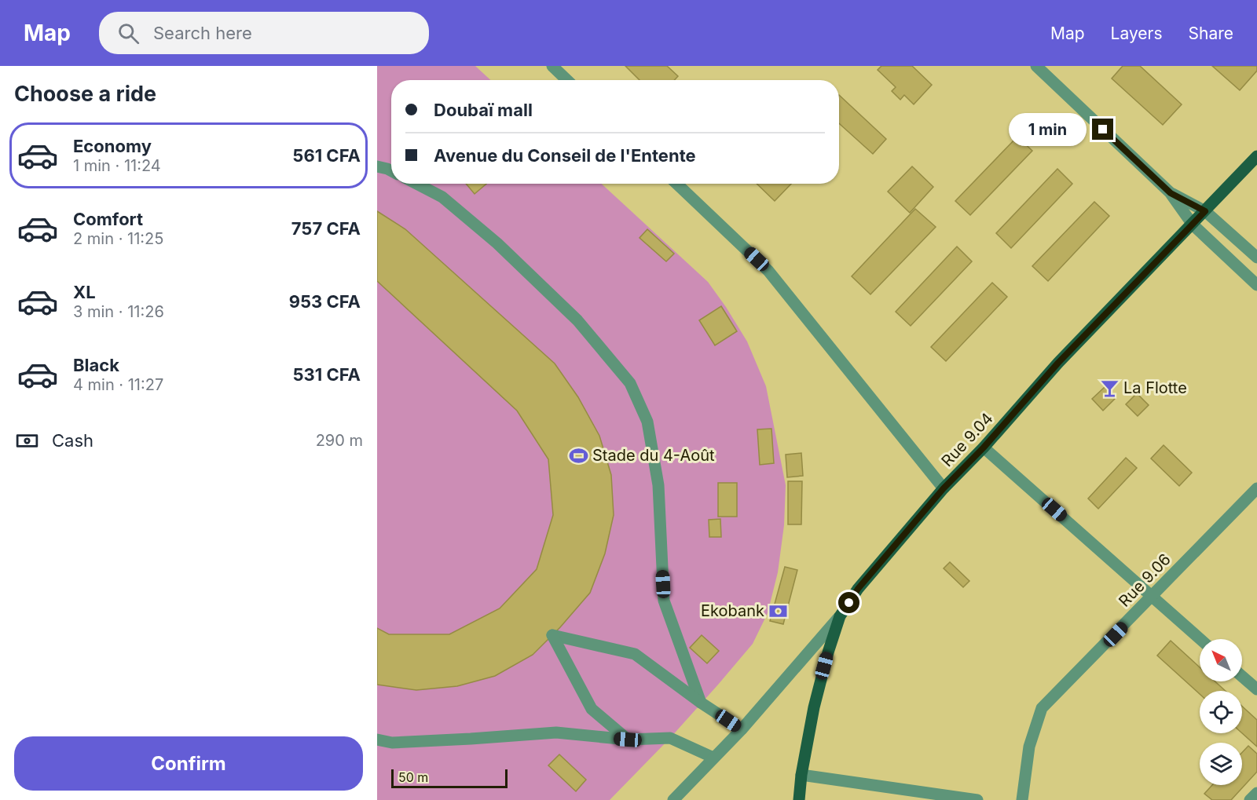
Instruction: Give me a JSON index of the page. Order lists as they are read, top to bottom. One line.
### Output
{"streets":{"main road":["Rue 9.04"],"street":["Rue 9.06"]},"places":{"bar":["La Flotte"],"sports":["Stade du 4-Août"],"bank":["Ekobank"]},"scale_bar":"50 m","north":"top left","page":{"header":"Map","search":"Search here","nav":["Map","Layers","Share"],"heading":"Choose a ride","banner":["Doubaï mall","Avenue du Conseil de l'Entente"],"bubble":"1 min","list":[{"name":"Economy","note":"1 min · 11:24","value":"561 CFA"},{"name":"Comfort","note":"2 min · 11:25","value":"757 CFA"},{"name":"XL","note":"3 min · 11:26","value":"953 CFA"},{"name":"Black","note":"4 min · 11:27","value":"531 CFA"}],"pay":["Cash","290 m"],"buttons":"Confirm","scale":"50 m"}}
